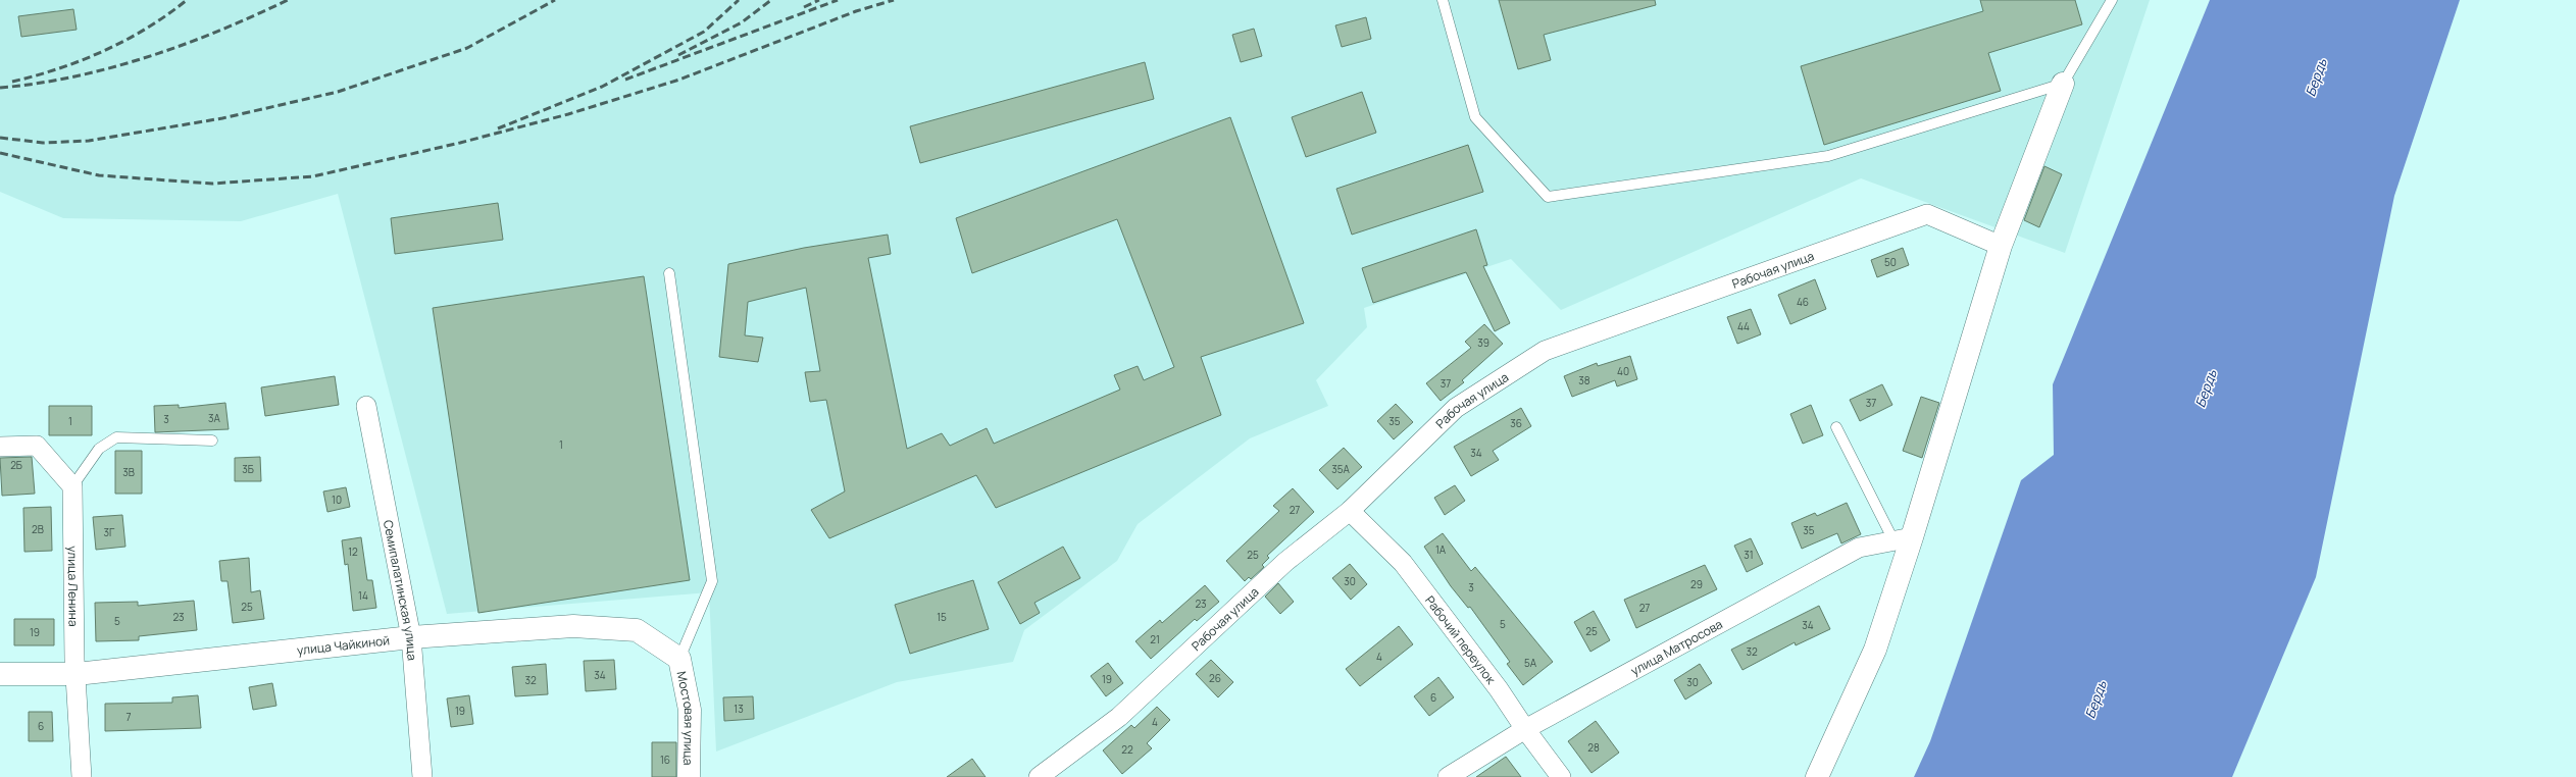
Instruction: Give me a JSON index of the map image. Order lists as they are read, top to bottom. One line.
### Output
{"streets":{"street":["Рабочая улица","улица Ленина","Семипалатинская улица","Рабочий переулок","улица Чайкиной","улица Матросова","Мостовая улица"]},"crossings":[["Рабочая улица","Рабочий переулок"],["улица Ленина","улица Чайкиной"],["Семипалатинская улица","улица Чайкиной"],["Рабочий переулок","улица Матросова"],["улица Чайкиной","Мостовая улица"]],"water":["Бердь"],"house_numbers":["50","46","44","39","40","38","37","37","3А","3","1","35","36","1","34","2Б","3Б","35А","3В","10","27","2В","35","3Г","1А","12","25","31","30","29","3","14","23","25","27","23","15","5","5","34","25","19","21","32","4","5А","34","26","19","32","30","6","13","19","7","4","6","28","22","16"]}
